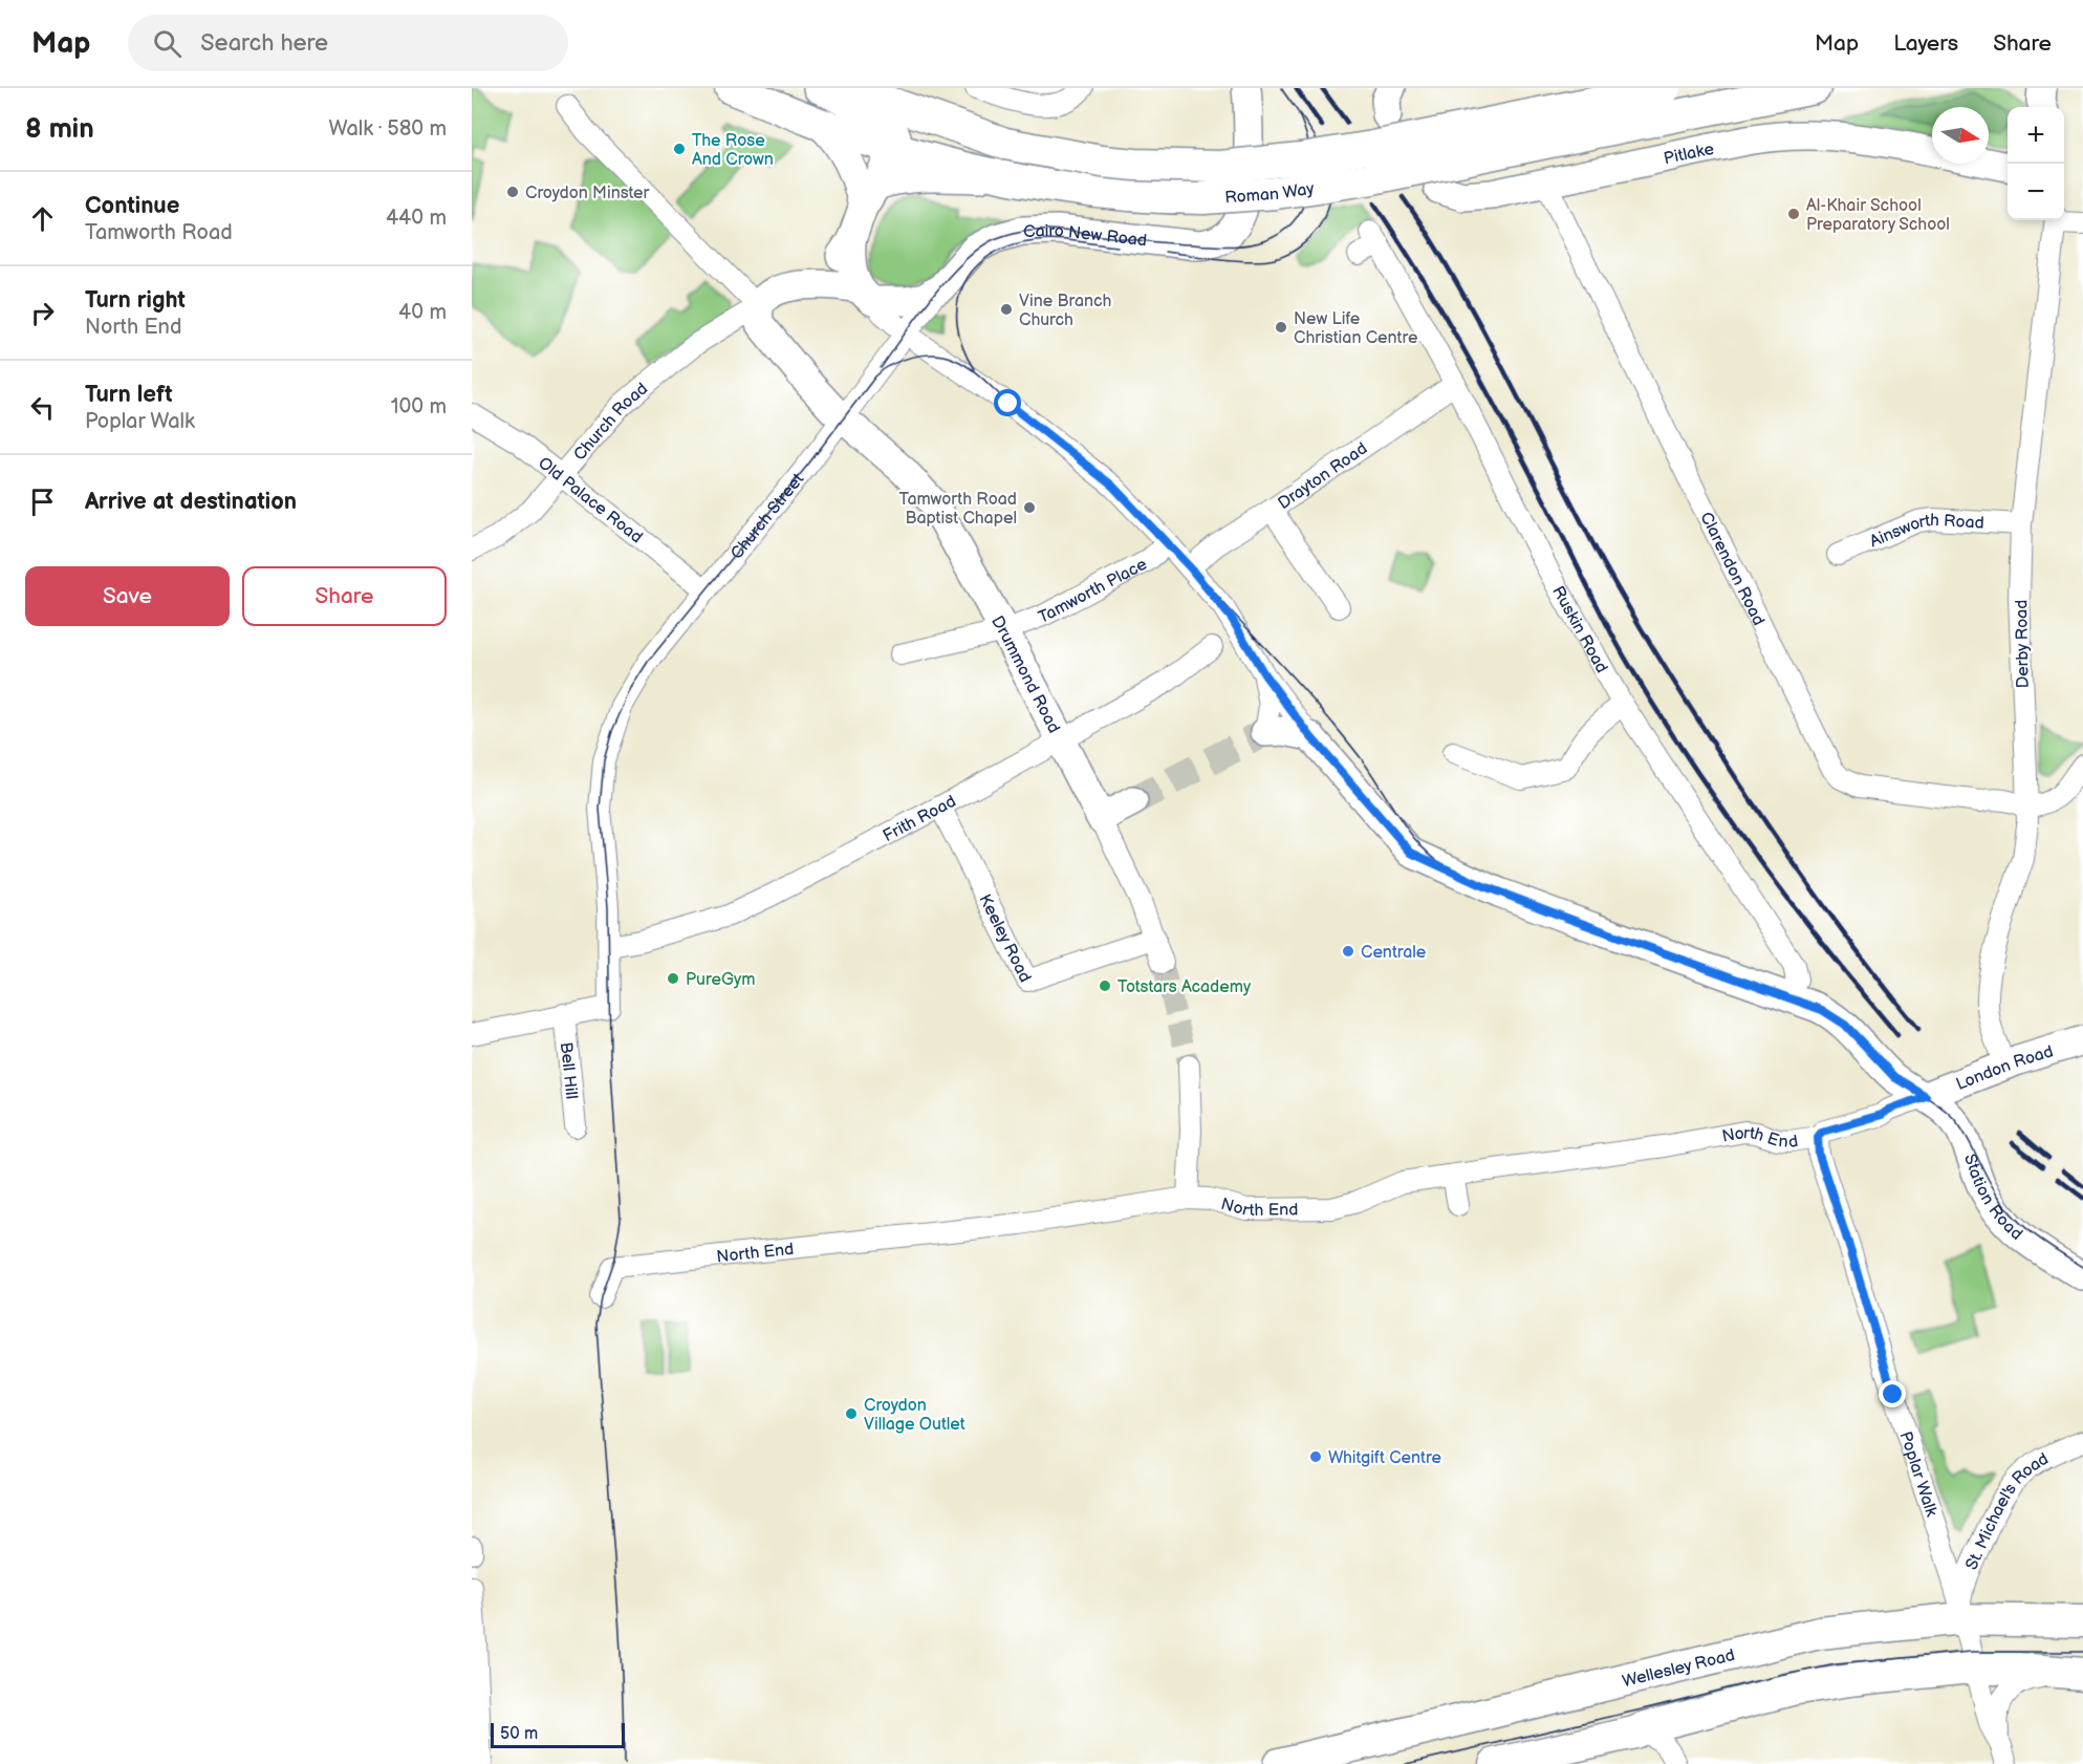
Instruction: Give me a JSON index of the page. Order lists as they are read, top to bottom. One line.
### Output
{"streets":{"main road":["Roman Way","Wellesley Road"],"street":["Pitlake","Cairo New Road","Church Road","Drayton Road","Old Palace Road","Church Street","Ainsworth Road","Clarendon Road","Tamworth Place","Ruskin Road","Derby Road","Drummond Road","Frith Road","Keeley Road","London Road","Bell Hill","North End","Station Road","Poplar Walk","St. Michael's Road"]},"crossings":[["Pitlake","Clarendon Road"],["Cairo New Road","Church Street"],["Church Road","Old Palace Road"],["Drayton Road","Ruskin Road"],["Old Palace Road","Church Street"],["Church Street","Drummond Road"],["Church Street","Frith Road"],["Church Street","Bell Hill"],["Ainsworth Road","Derby Road"],["Clarendon Road","Derby Road"],["Tamworth Place","Drummond Road"],["Ruskin Road","Station Road"],["Derby Road","London Road"],["Drummond Road","Frith Road"],["Drummond Road","Keeley Road"],["Frith Road","Keeley Road"],["London Road","North End"],["London Road","Station Road"],["North End","Station Road"],["North End","Poplar Walk"],["Poplar Walk","St. Michael's Road"],["Poplar Walk","Wellesley Road"],["St. Michael's Road","Wellesley Road"]],"places":["The Rose And Crown","Croydon Minster","Al-Khair School Preparatory School","Vine Branch Church","New Life Christian Centre","Tamworth Road Baptist Chapel","Centrale","PureGym","Totstars Academy","Croydon Village Outlet","Whitgift Centre"],"scale_bar":"50 m","north":"right","page":{"header":"Map","search":"Search here","nav":["Map","Layers","Share"],"heading":["8 min","Walk · 580 m"],"map_buttons":["+","−"],"list":[["Continue","Tamworth Road","440 m"],["Turn right","North End","40 m"],["Turn left","Poplar Walk","100 m"],"Arrive at destination"],"buttons":["Save","Share"],"scale":"50 m"}}
